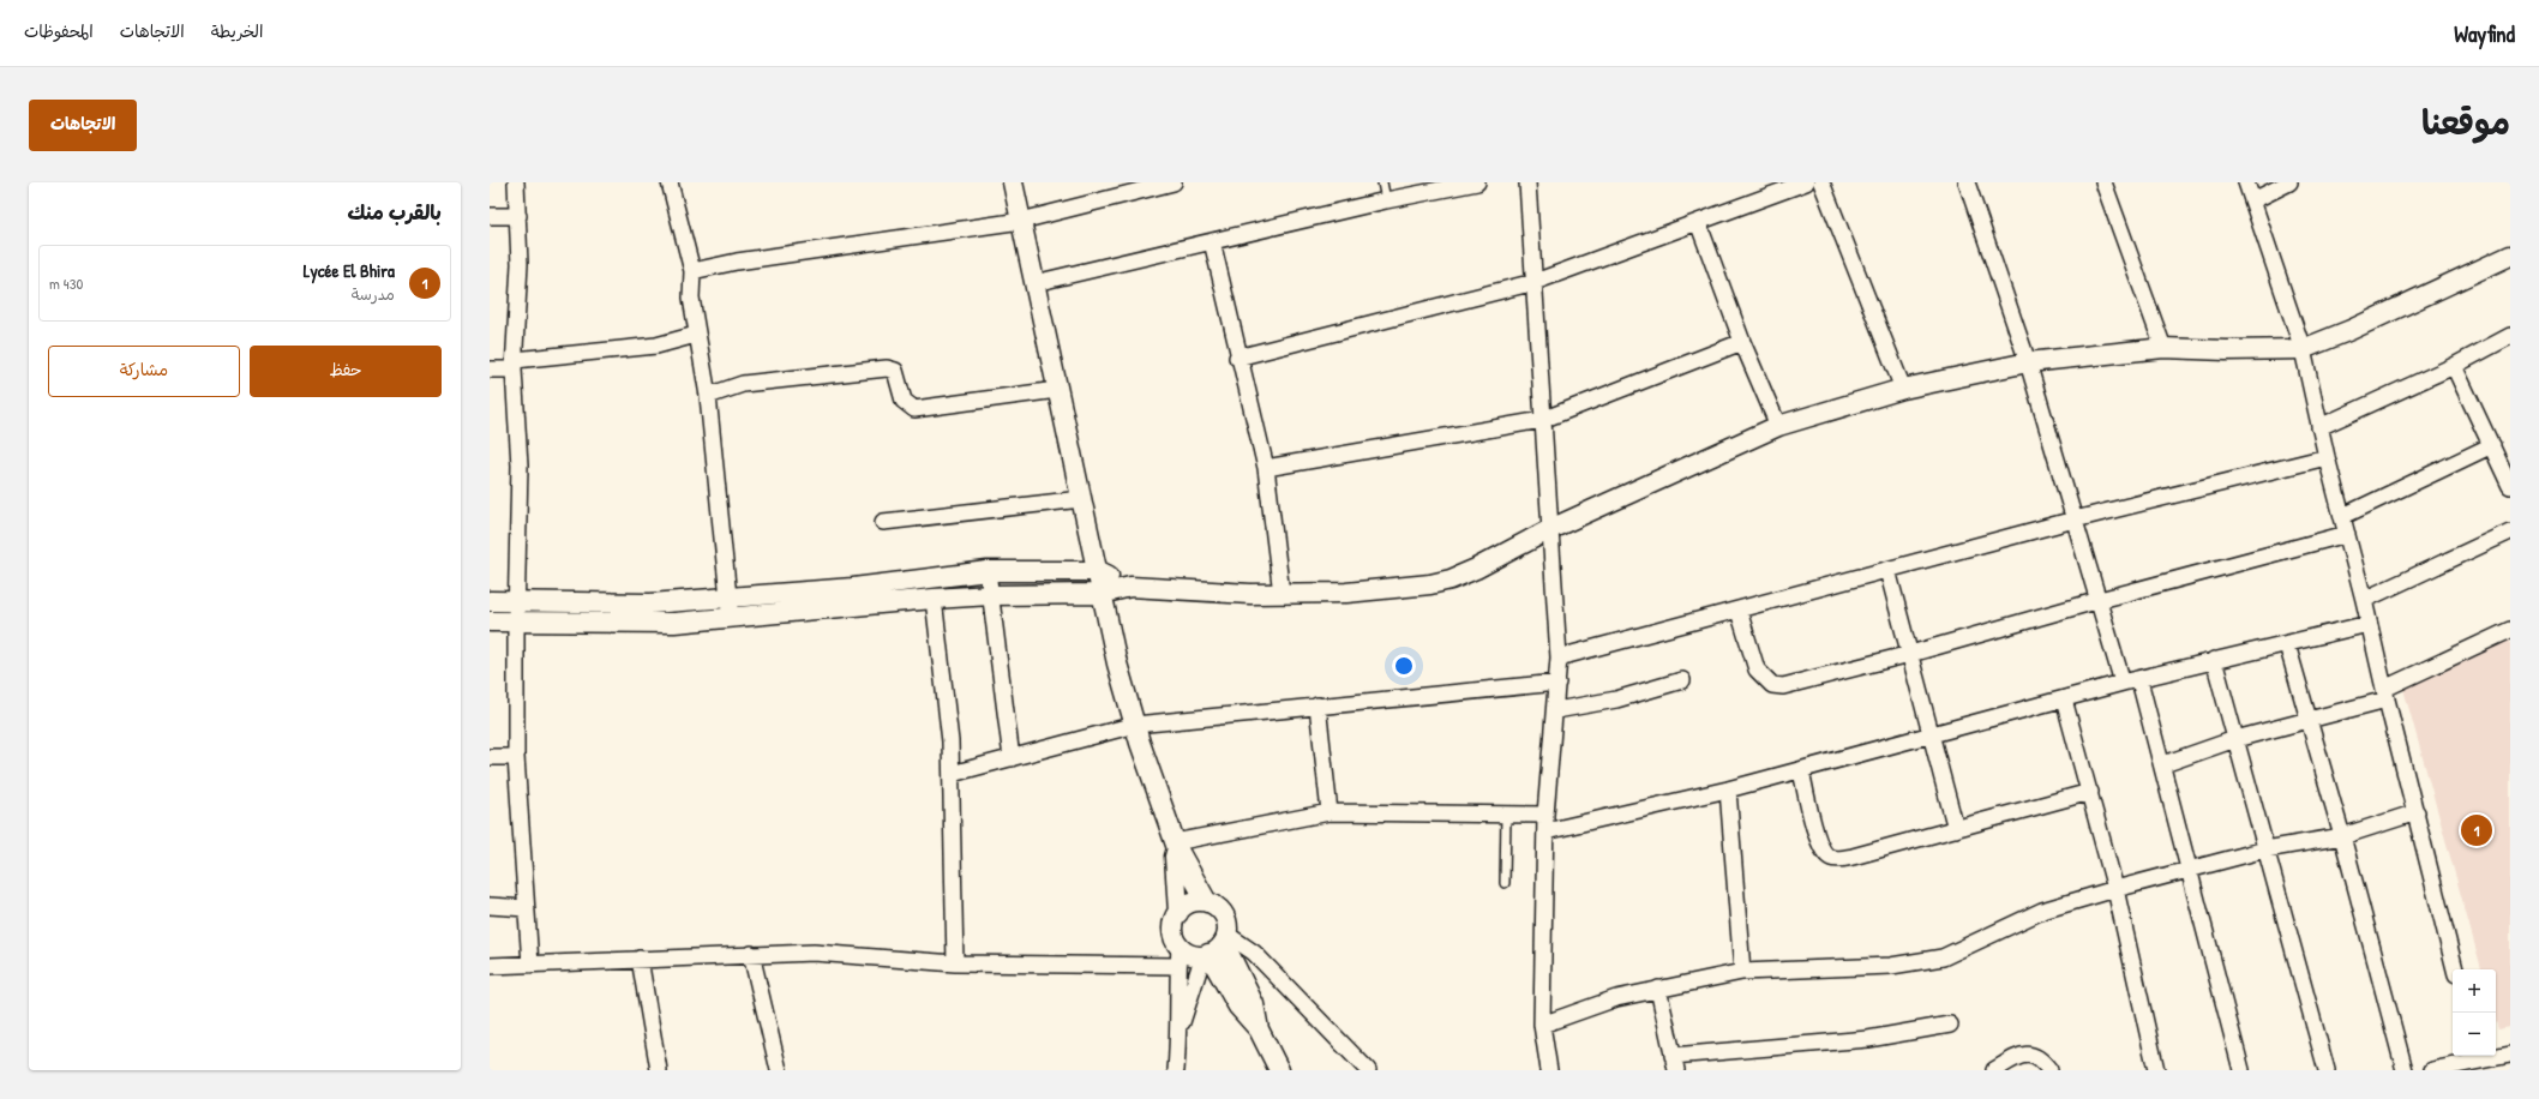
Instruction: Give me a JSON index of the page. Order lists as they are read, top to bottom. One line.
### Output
{"page":{"header":"Wayfind","nav":["الخريطة","الاتجاهات","المحفوظات"],"title":"موقعنا","buttons":["الاتجاهات",["حفظ","مشاركة"]],"heading":"بالقرب منك","list":[{"mark":"1","name":"Lycée El Bhira","note":"مدرسة","value":"430 m"}],"pins":"1","map_buttons":["+","−"]}}
